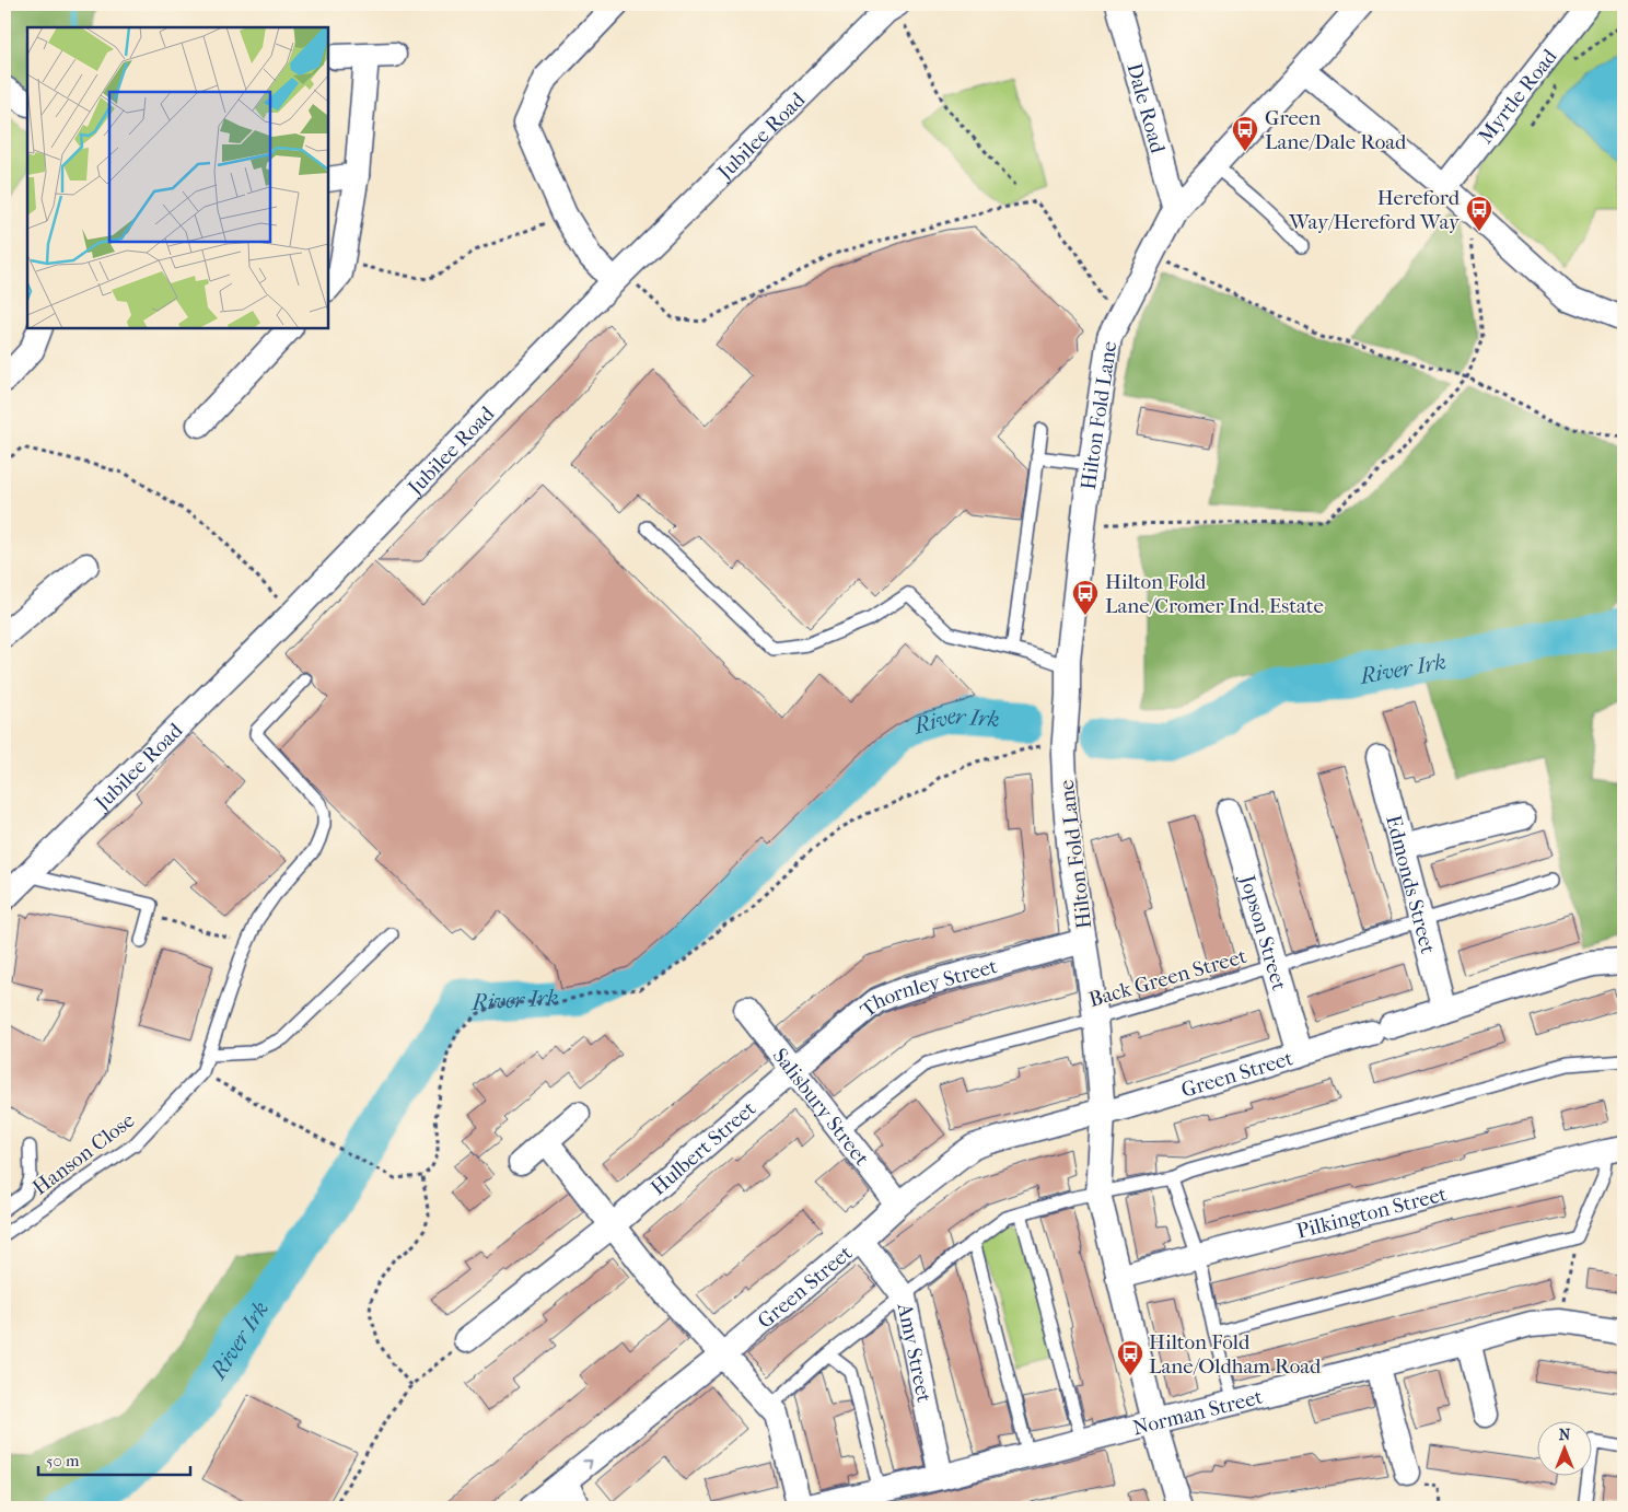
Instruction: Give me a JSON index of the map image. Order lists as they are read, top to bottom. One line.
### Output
{"streets":{"street":["Myrtle Road","Dale Road","Jubilee Road","Hilton Fold Lane","Edmonds Street","Jopson Street","Thornley Street","Green Street","Salisbury Street","Hulbert Street","Pilkington Street","Amy Street","Norman Street"],"lane":["Back Green Street","Hanson Close"]},"crossings":[["Dale Road","Hilton Fold Lane"],["Hilton Fold Lane","Back Green Street"],["Hilton Fold Lane","Thornley Street"],["Hilton Fold Lane","Green Street"],["Hilton Fold Lane","Pilkington Street"],["Hilton Fold Lane","Norman Street"],["Edmonds Street","Back Green Street"],["Edmonds Street","Green Street"],["Jopson Street","Back Green Street"],["Jopson Street","Green Street"],["Back Green Street","Salisbury Street"],["Thornley Street","Salisbury Street"],["Thornley Street","Hulbert Street"],["Green Street","Salisbury Street"],["Green Street","Amy Street"],["Salisbury Street","Hulbert Street"],["Amy Street","Norman Street"]],"water":["River Irk"],"places":{"bus stop":["Green Lane/Dale Road","Hereford Way/Hereford Way","Hilton Fold Lane/Cromer Ind. Estate","Hilton Fold Lane/Oldham Road"]},"scale_bar":"50 m","north":"top"}
